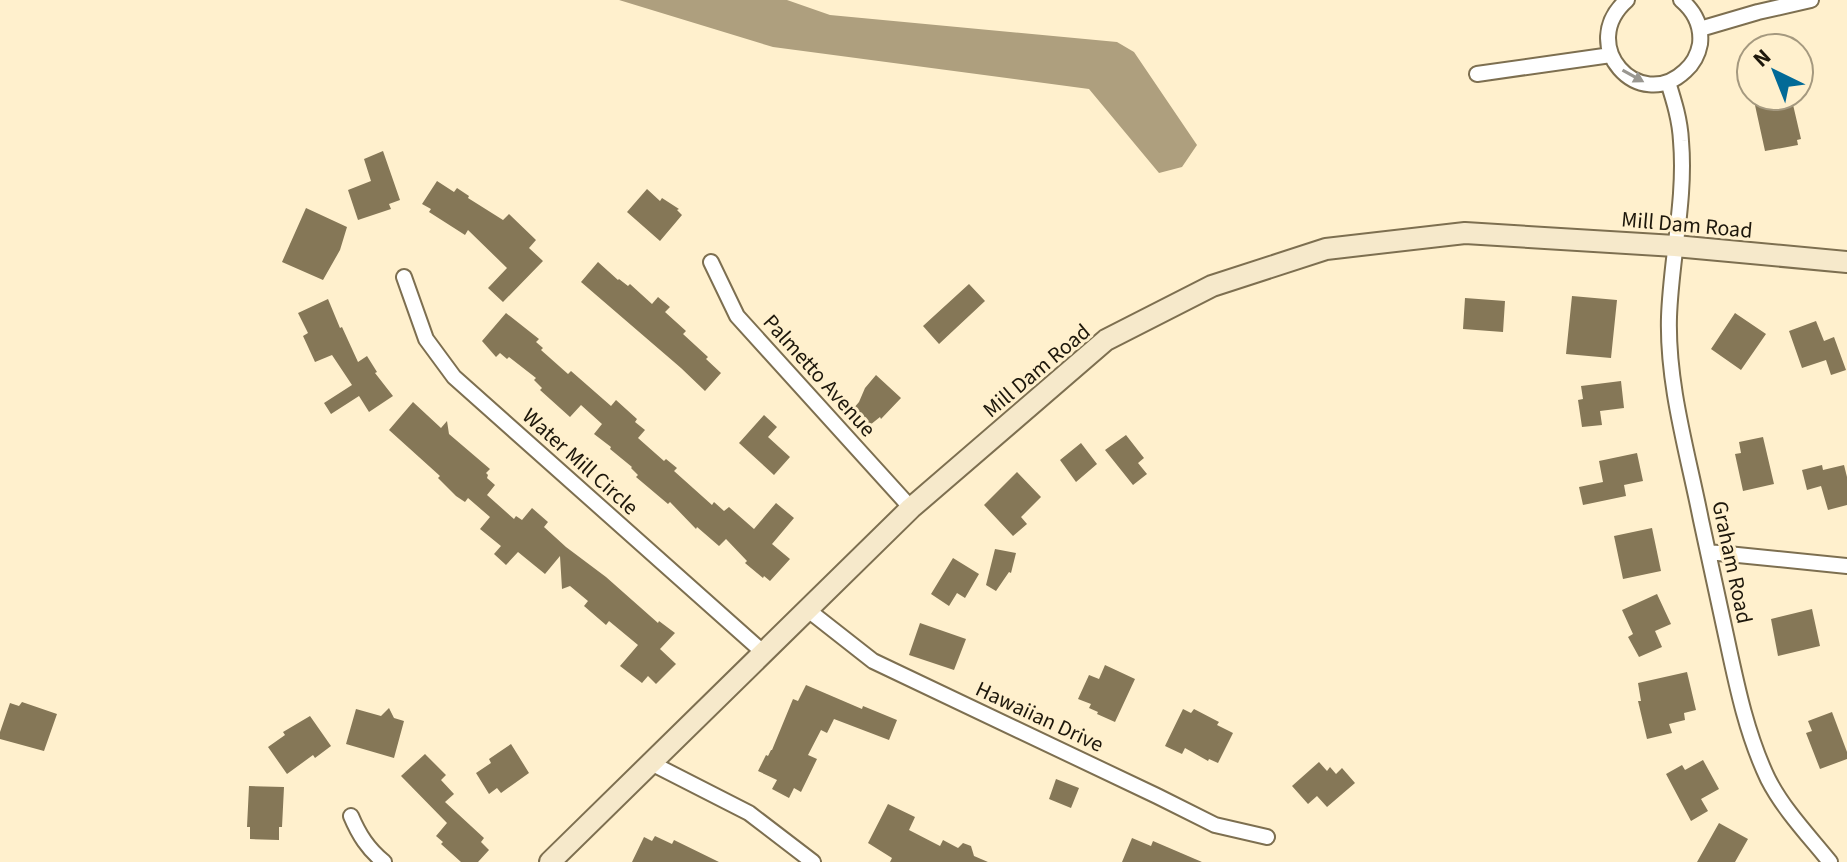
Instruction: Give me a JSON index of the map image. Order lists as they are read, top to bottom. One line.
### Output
{"streets":{"street":["Mill Dam Road","Palmetto Avenue","Water Mill Circle","Graham Road","Hawaiian Drive"]},"crossings":[["Mill Dam Road","Palmetto Avenue"],["Mill Dam Road","Water Mill Circle"],["Mill Dam Road","Graham Road"],["Mill Dam Road","Hawaiian Drive"]],"north":"top left"}
